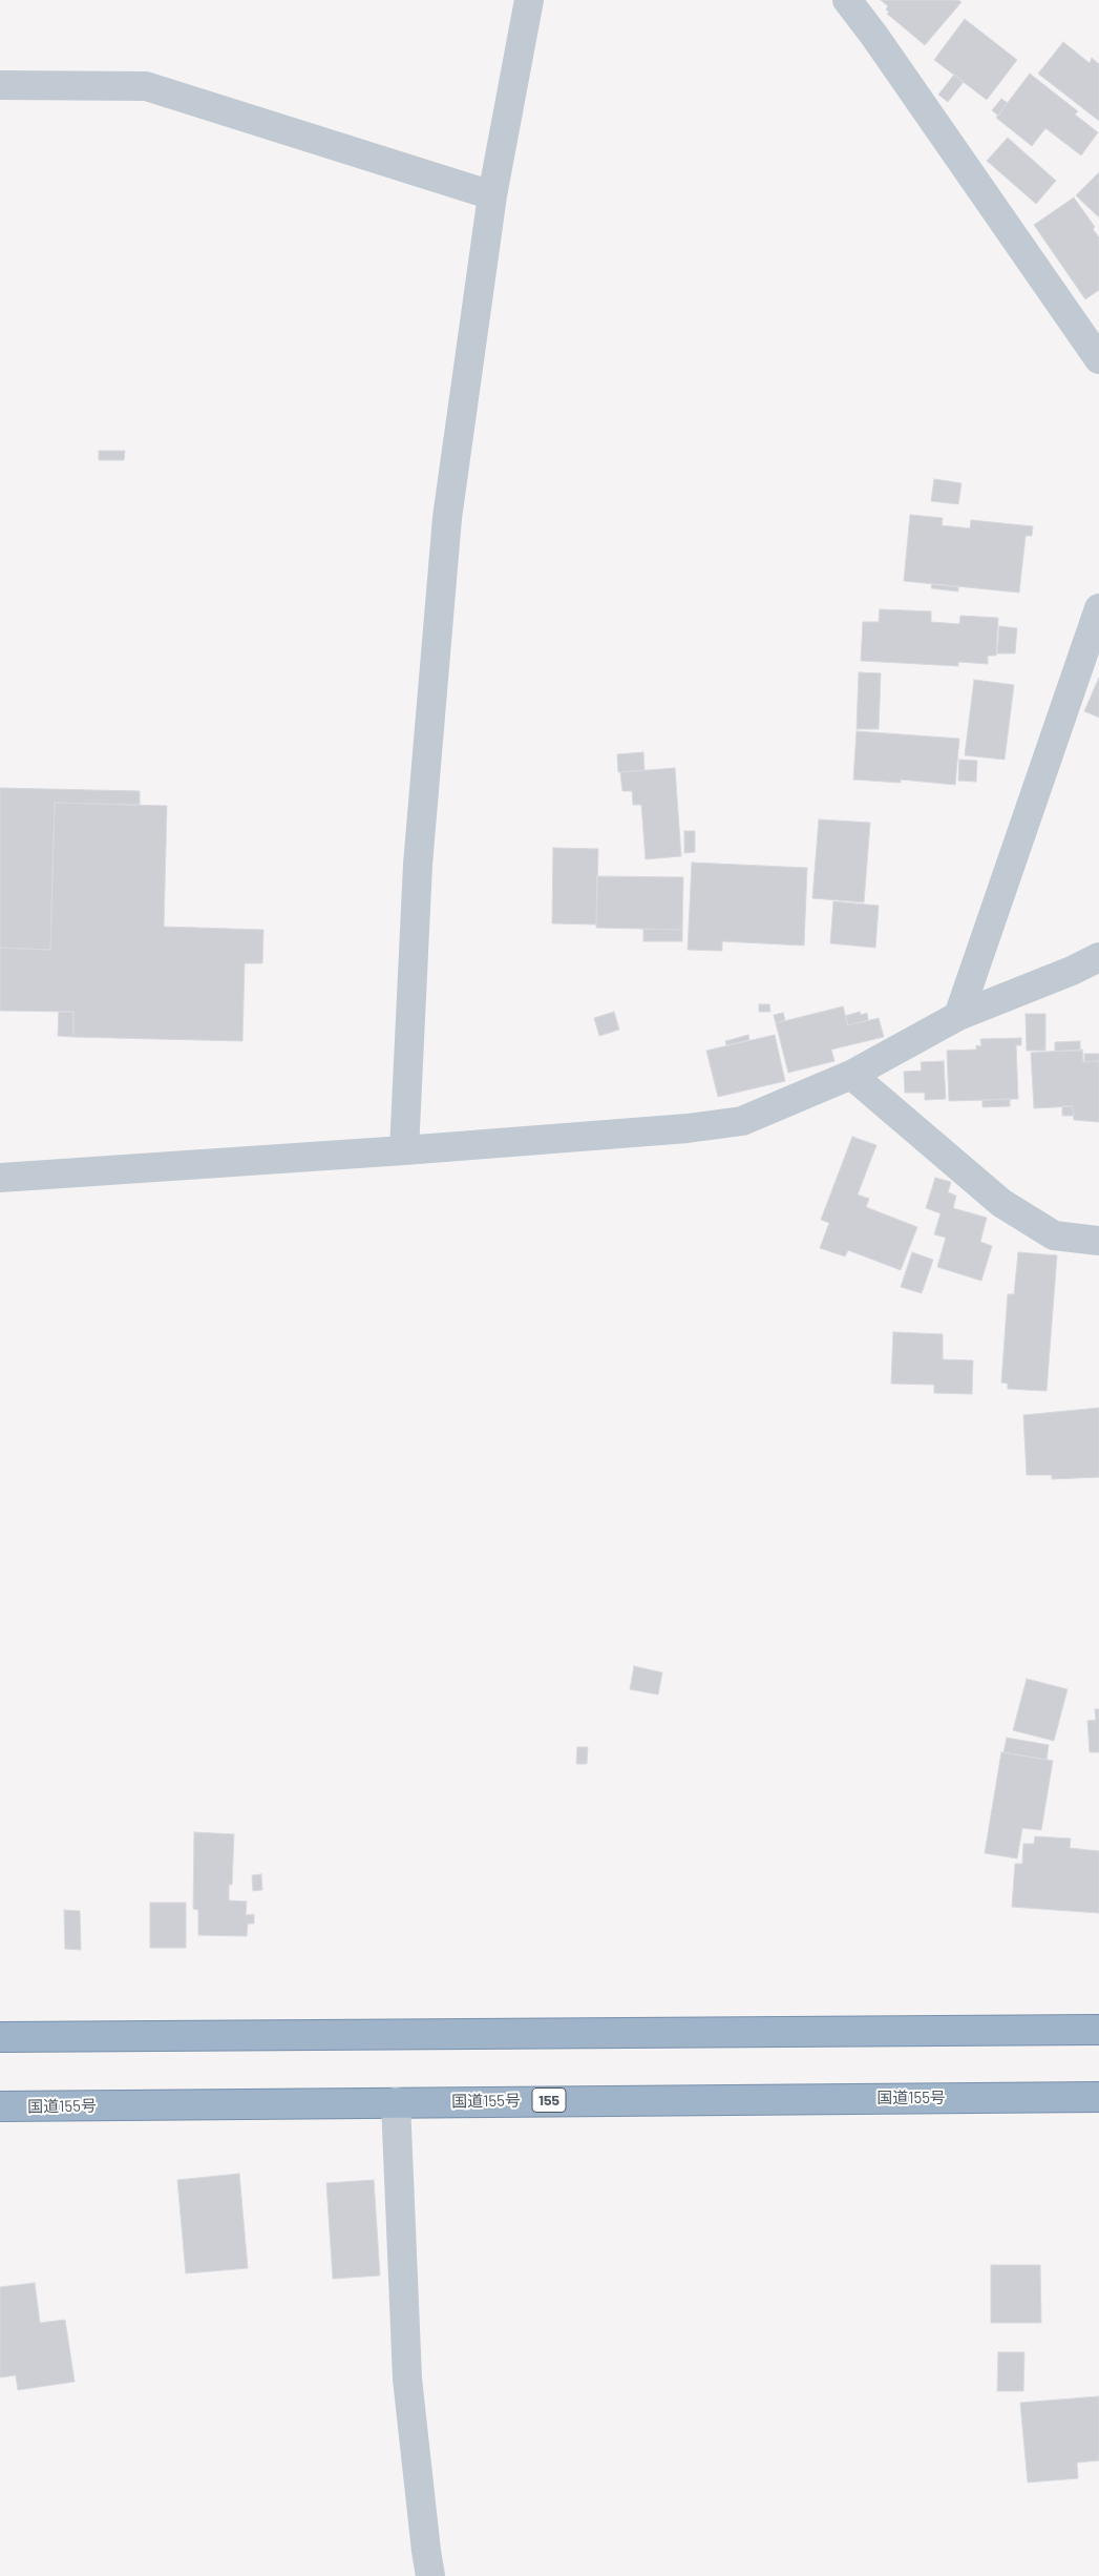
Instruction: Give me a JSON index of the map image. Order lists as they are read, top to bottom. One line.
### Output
{"streets":{"highway":["国道155号","155"]}}
